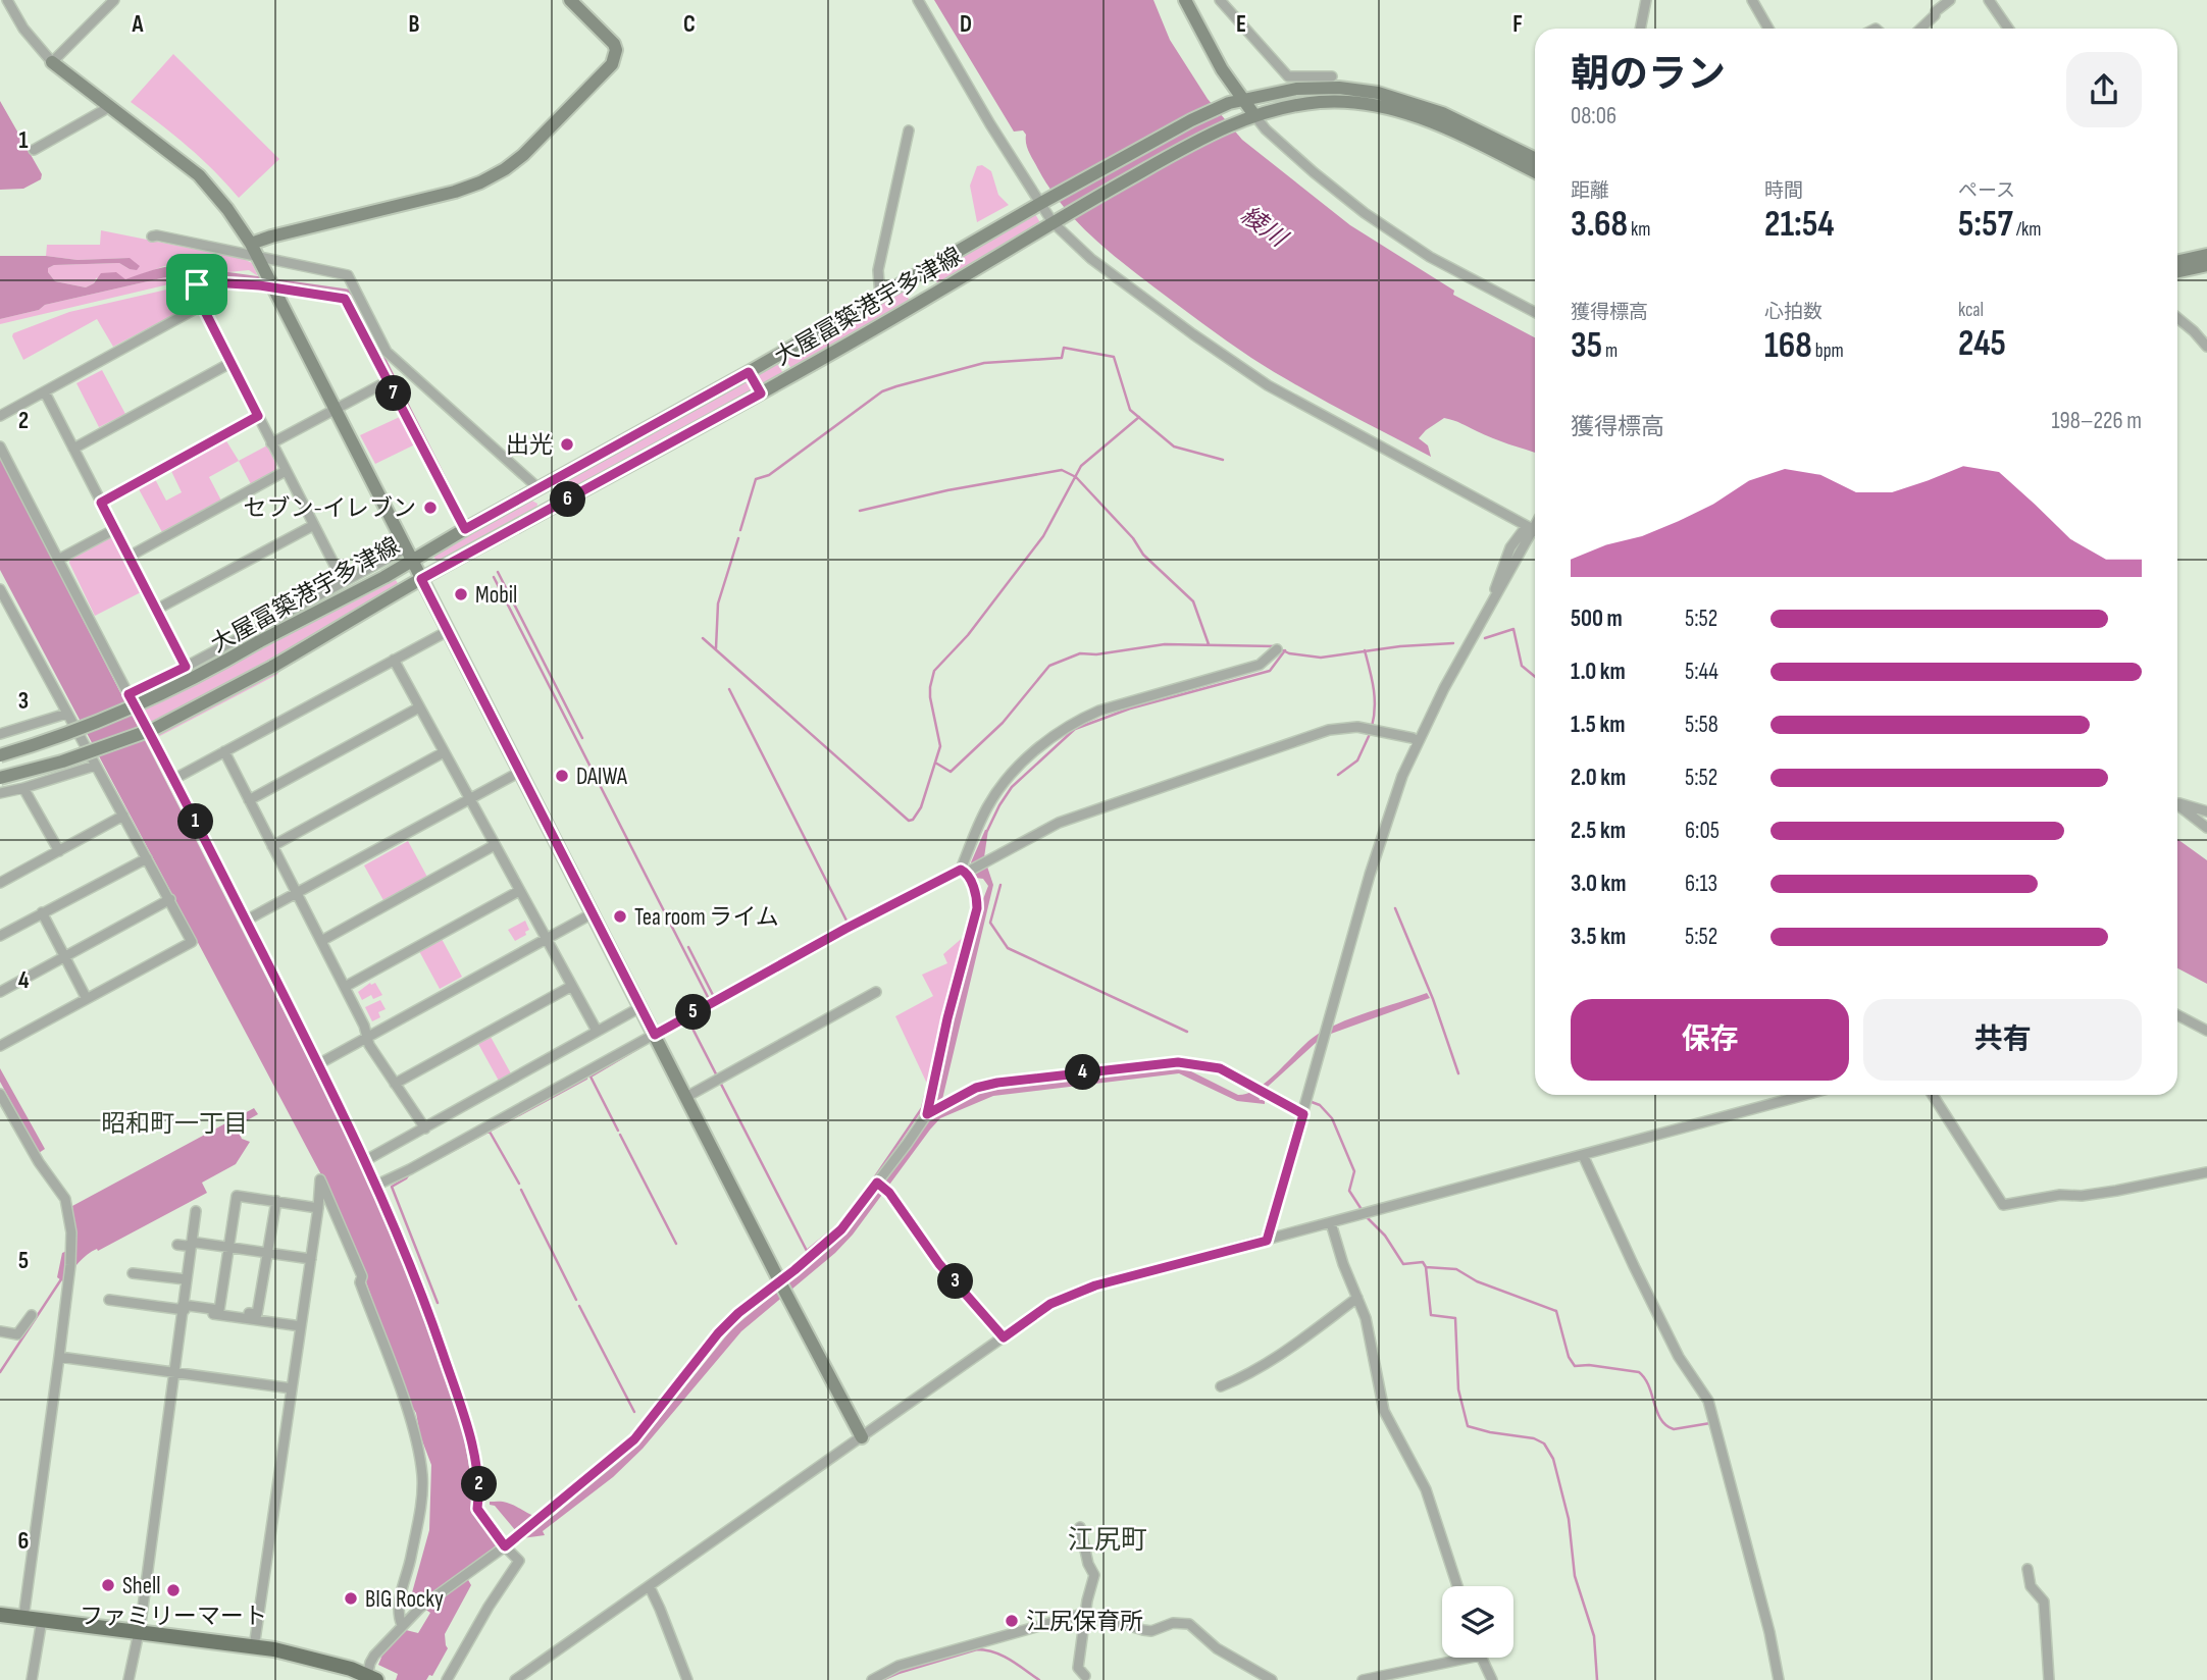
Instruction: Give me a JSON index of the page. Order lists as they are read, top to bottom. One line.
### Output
{"streets":{"main road":["大屋冨築港宇多津線"]},"districts":["昭和町一丁目","江尻町"],"water":["綾川"],"places":["出光","セブン-イレブン","Mobil","DAIWA","Tea room ライム","Shell","ファミリーマート","BIG Rocky","江尻保育所"],"page":{"heading":["朝のラン","08:06"],"stats":[["距離","3.68 km"],["時間","21:54"],["ペース","5:57 /km"],["獲得標高","35 m"],["心拍数","168 bpm"],["kcal","245"]],"pins":["7","6","1","5","4","3","2"],"chart":["獲得標高","198–226 m"],"list":[{"name":"500 m","note":"5:52"},{"name":"1.0 km","note":"5:44"},{"name":"1.5 km","note":"5:58"},{"name":"2.0 km","note":"5:52"},{"name":"2.5 km","note":"6:05"},{"name":"3.0 km","note":"6:13"},{"name":"3.5 km","note":"5:52"}],"buttons":["保存","共有"]},"grid":{"columns":["A","B","C","D","E","F"],"rows":["1","2","3","4","5","6"]}}
